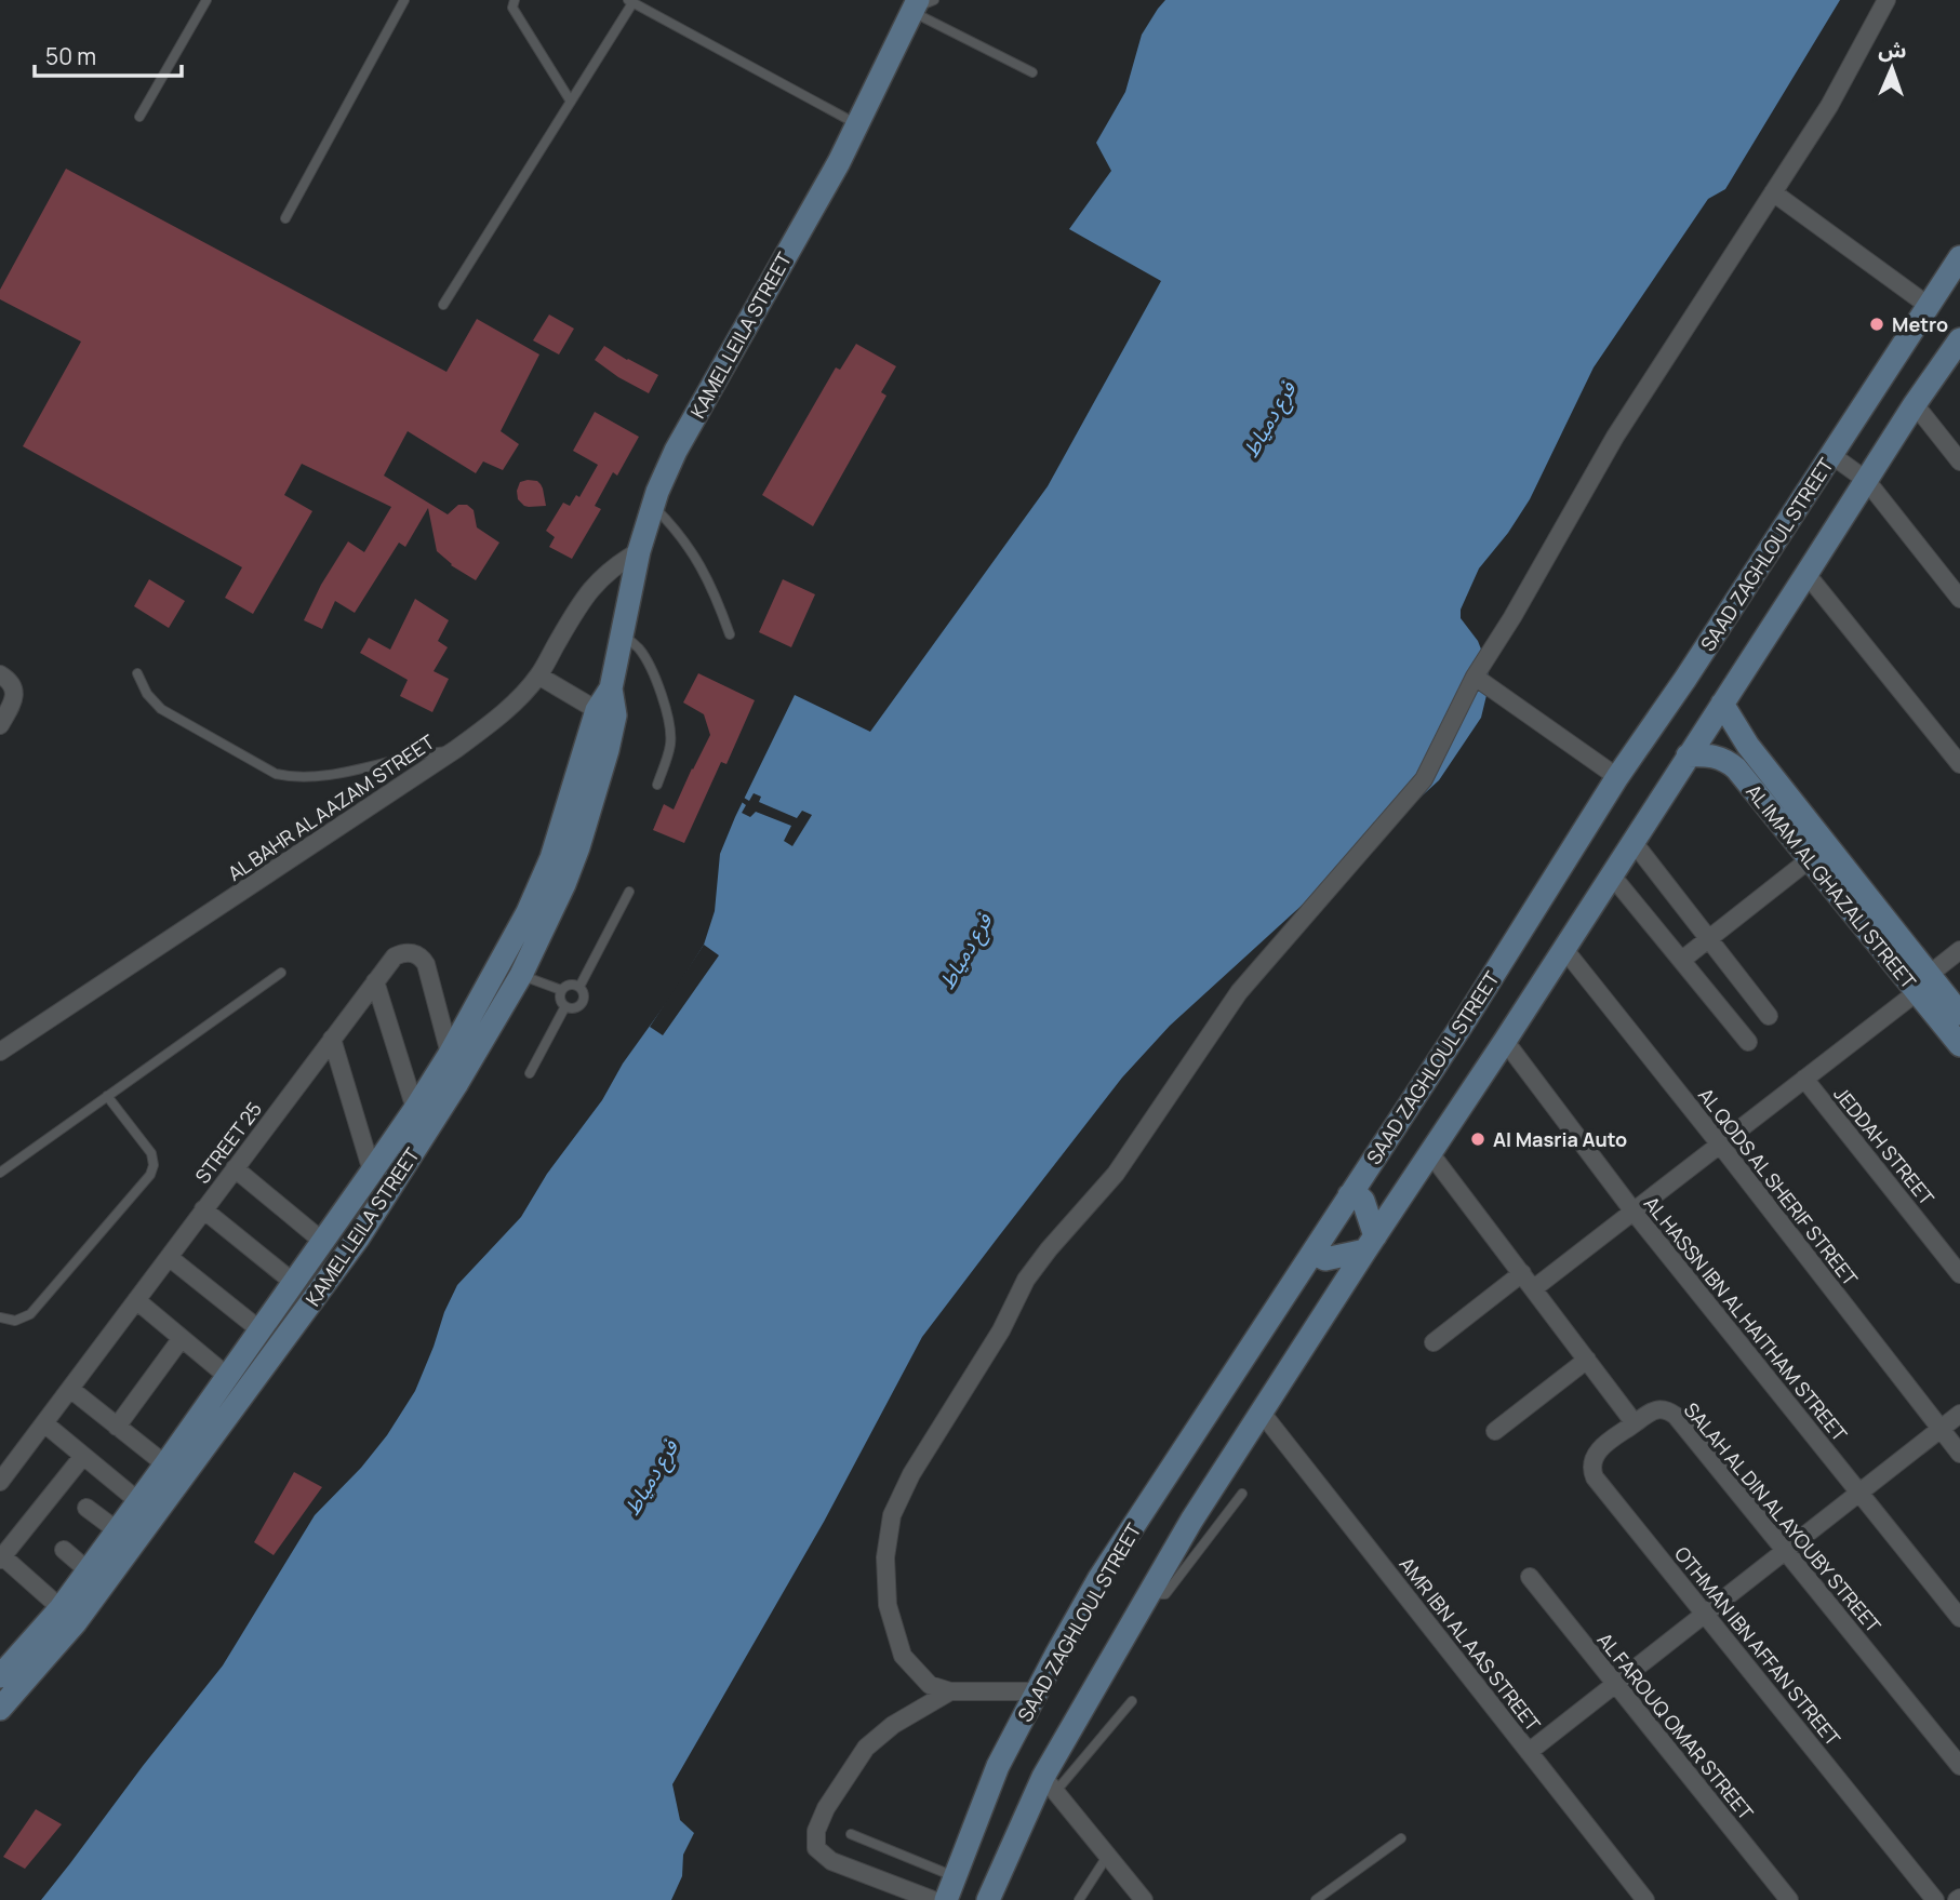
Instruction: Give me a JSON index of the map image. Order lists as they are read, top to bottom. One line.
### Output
{"streets":{"main road":["KAMEL LEILA STREET","SAAD ZAGHLOUL STREET","AL IMAM AL GHAZALI STREET"],"street":["AL BAHR AL AAZAM STREET","STREET 25","JEDDAH STREET","AL QODS AL SHERIF STREET","AL HASSN IBN AL HAITHAM STREET","SALAH AL DIN AL AYOUBY STREET","AMR IBN AL AAS STREET","OTHMAN IBN AFFAN STREET","AL FAROUQ OMAR STREET"]},"crossings":[["KAMEL LEILA STREET","AL BAHR AL AAZAM STREET"],["KAMEL LEILA STREET","STREET 25"],["SALAH AL DIN AL AYOUBY STREET","OTHMAN IBN AFFAN STREET"]],"water":["فرع دمياط"],"places":["Metro","Al Masria Auto"],"scale_bar":"50 m","north":"top"}
